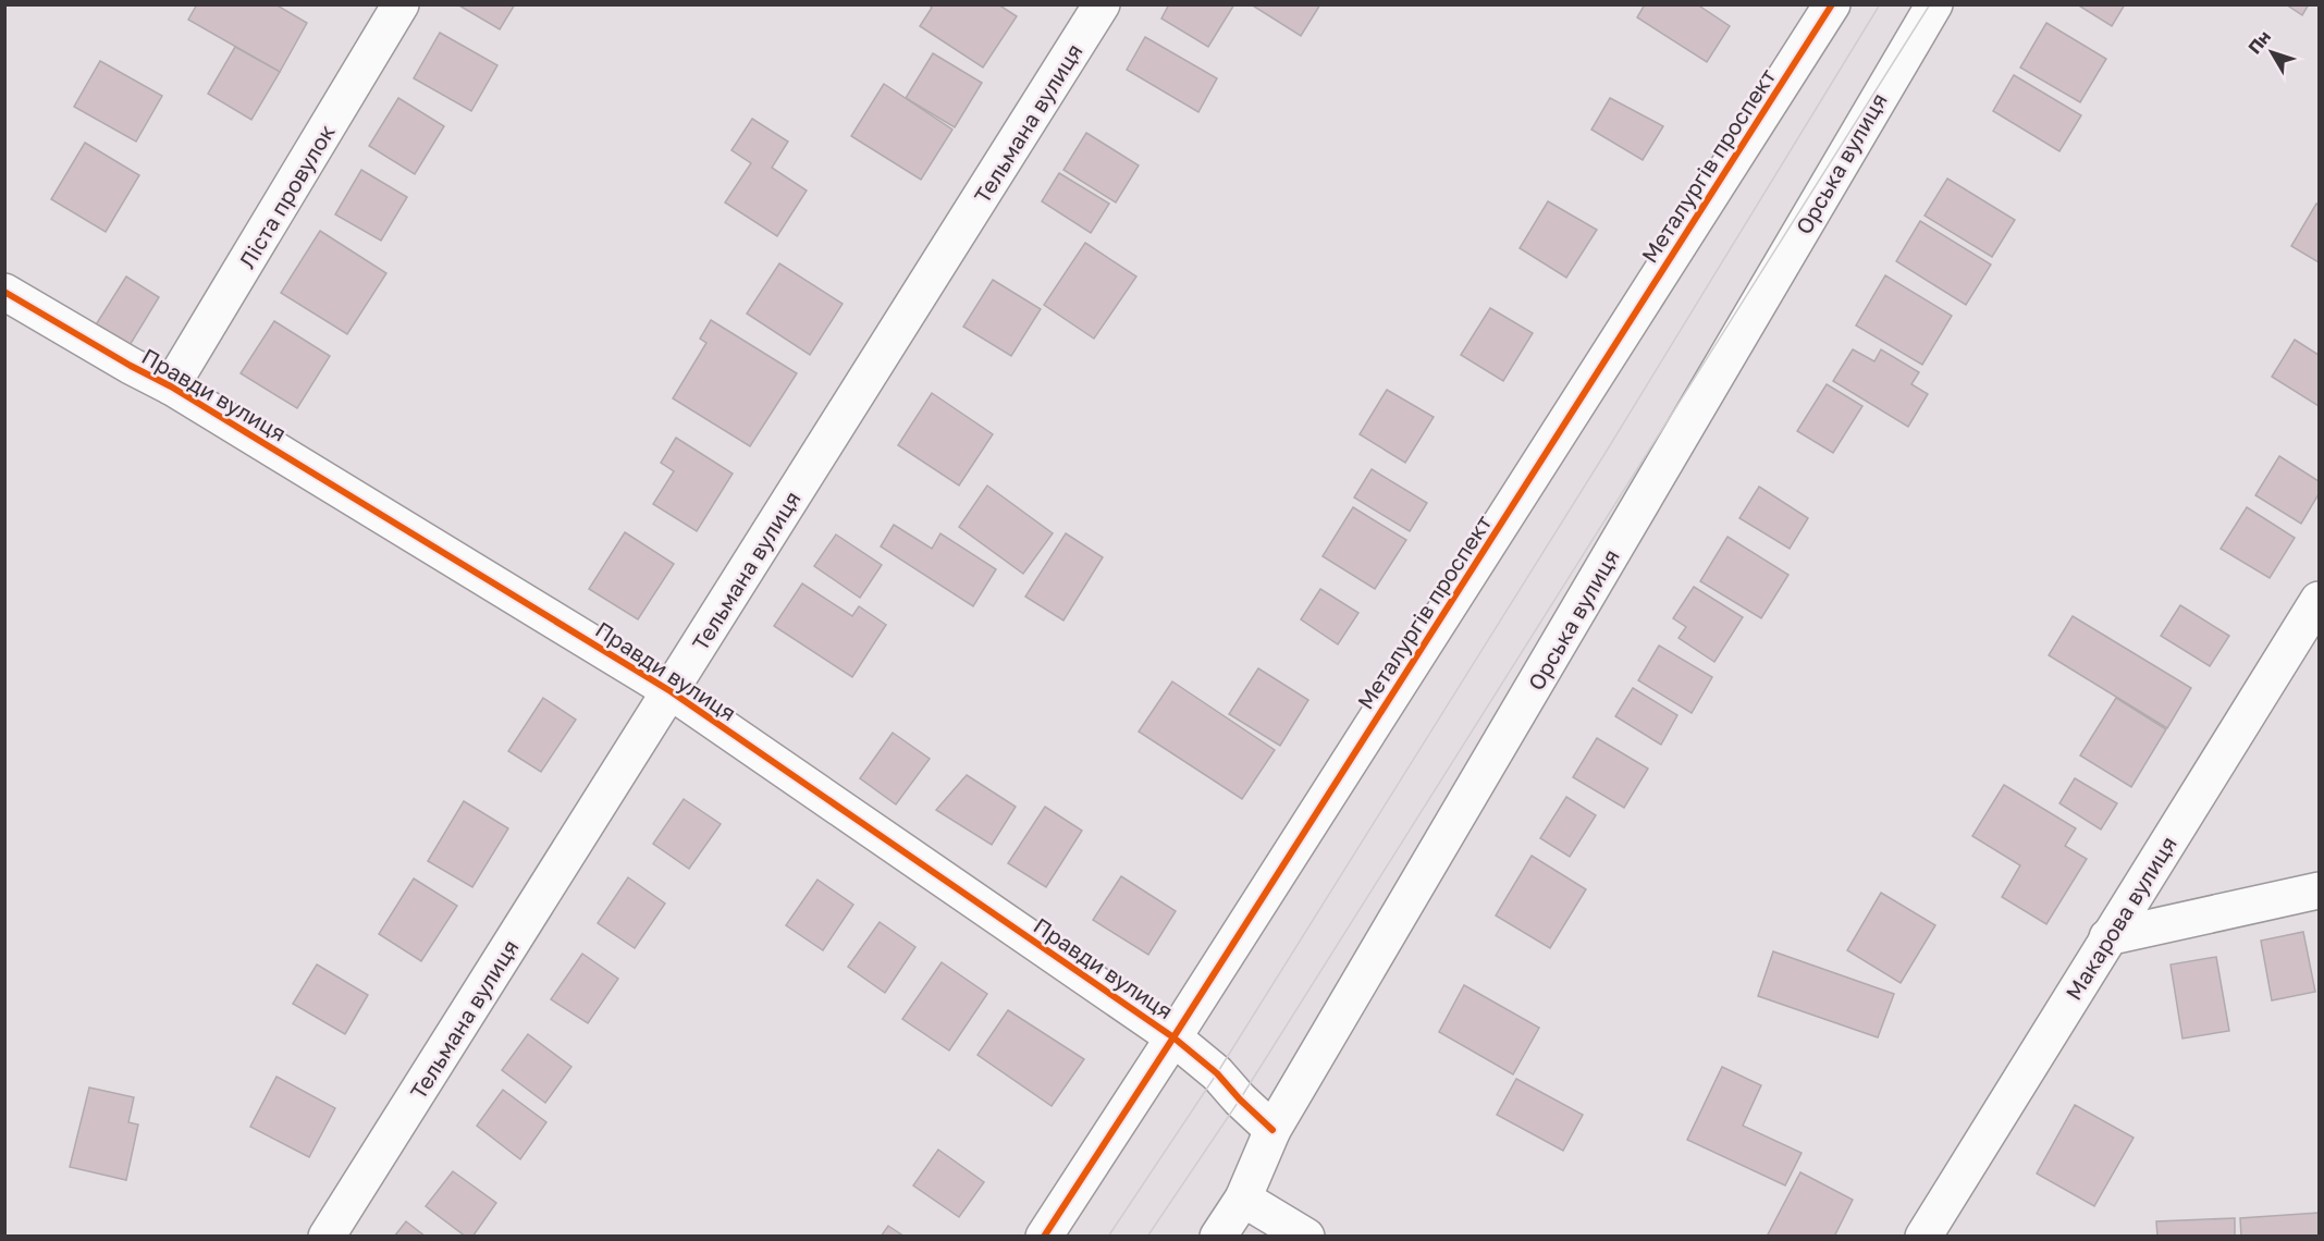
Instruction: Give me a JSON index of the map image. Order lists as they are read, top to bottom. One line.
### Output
{"streets":{"street":["Тельмана вулиця","Орська вулиця","Металургів проспект","Ліста провулок","Правди вулиця","Макарова вулиця"]},"crossings":[["Тельмана вулиця","Правди вулиця"],["Орська вулиця","Правди вулиця"],["Металургів проспект","Правди вулиця"],["Ліста провулок","Правди вулиця"]],"north":"top left"}
